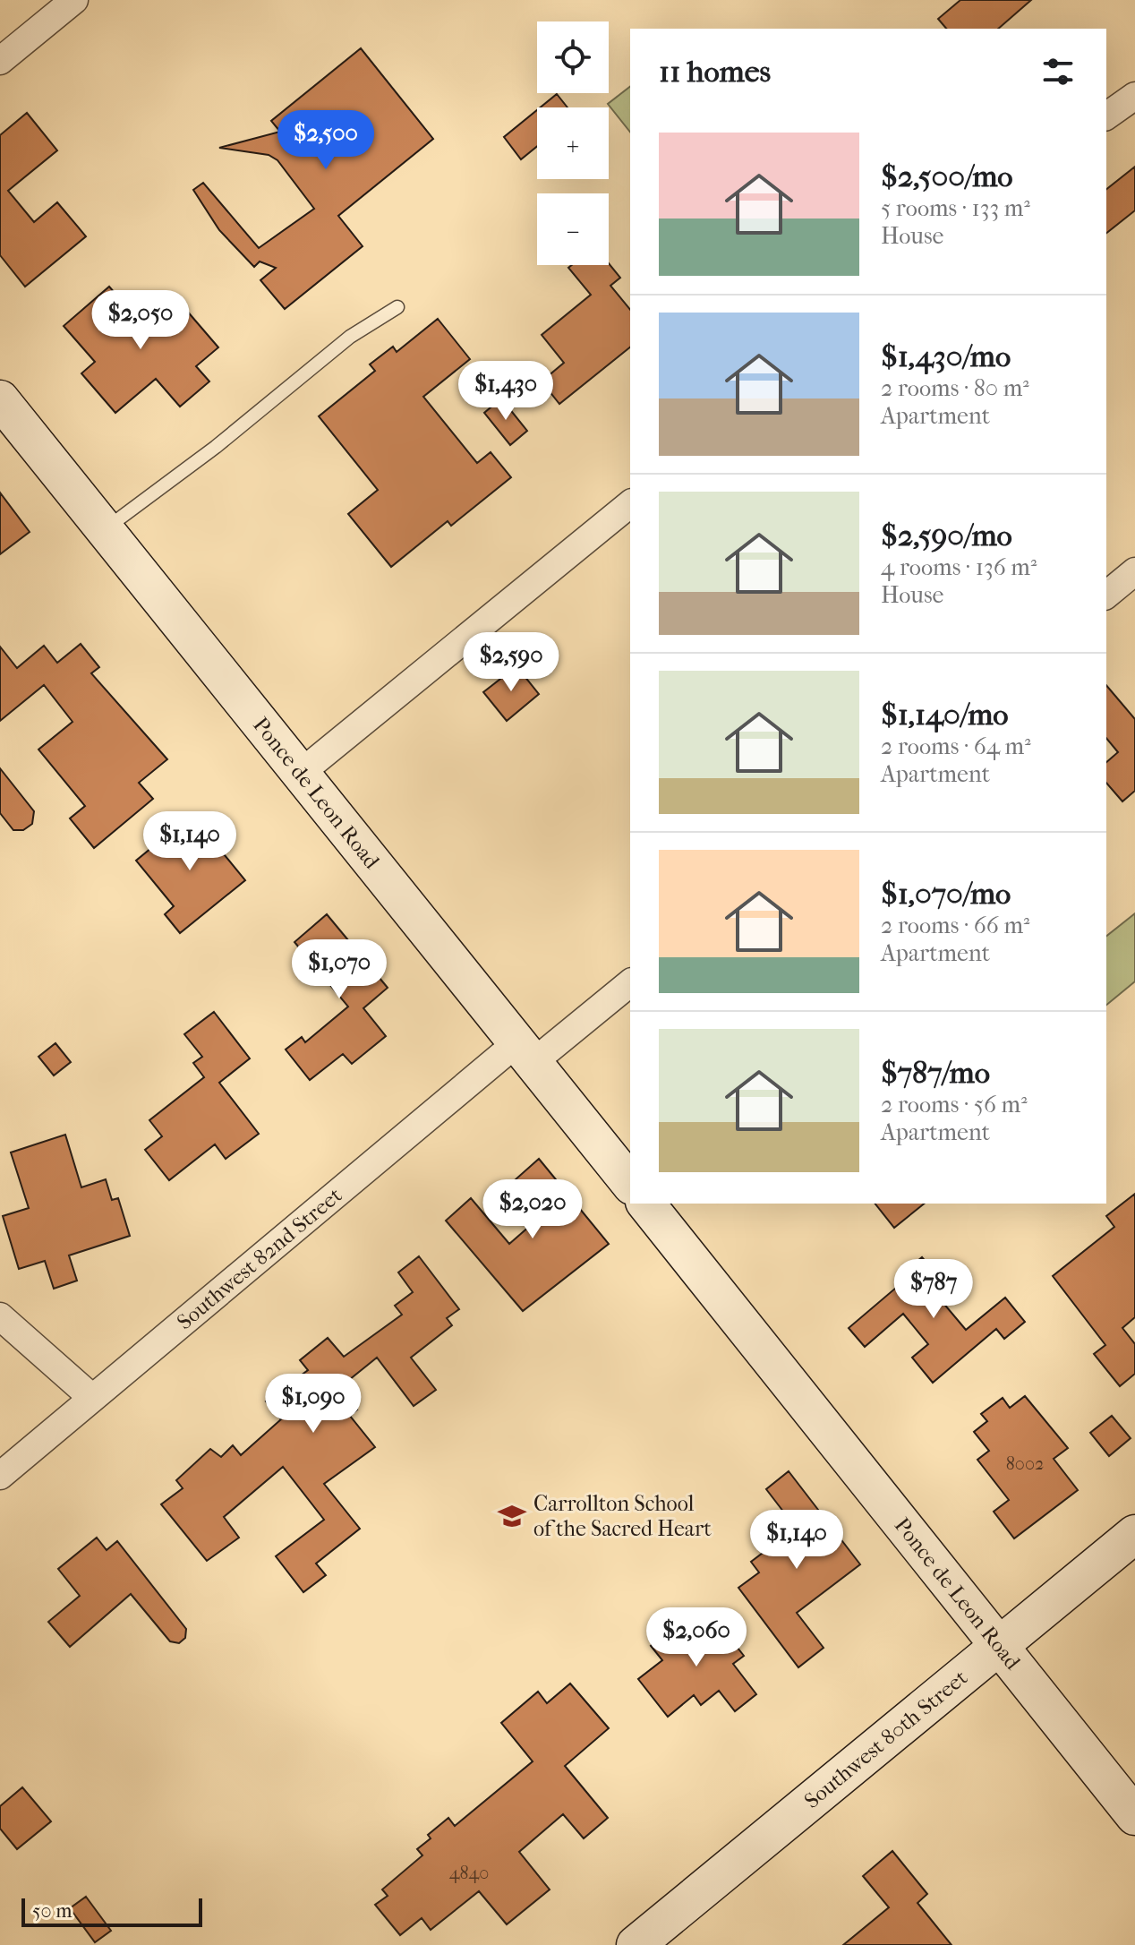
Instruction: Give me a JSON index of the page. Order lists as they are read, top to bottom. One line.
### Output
{"streets":{"street":["Ponce de Leon Road","Southwest 82nd Street","Southwest 80th Street"]},"crossings":[["Ponce de Leon Road","Southwest 82nd Street"],["Ponce de Leon Road","Southwest 80th Street"]],"places":{"school or university":["Carrollton School of the Sacred Heart"]},"house_numbers":["8002","4840"],"scale_bar":"50 m","page":{"map_buttons":["+","−"],"heading":"11 homes","price":["$2,500","$2,050","$1,430","$2,590","$1,140","$1,070","$2,020","$787","$1,090","$1,140","$2,060"],"list":[{"name":"$2,500/mo","note":"5 rooms · 133 m² · House"},{"name":"$1,430/mo","note":"2 rooms · 80 m² · Apartment"},{"name":"$2,590/mo","note":"4 rooms · 136 m² · House"},{"name":"$1,140/mo","note":"2 rooms · 64 m² · Apartment"},{"name":"$1,070/mo","note":"2 rooms · 66 m² · Apartment"},{"name":"$787/mo","note":"2 rooms · 56 m² · Apartment"}],"scale":"50 m"}}
